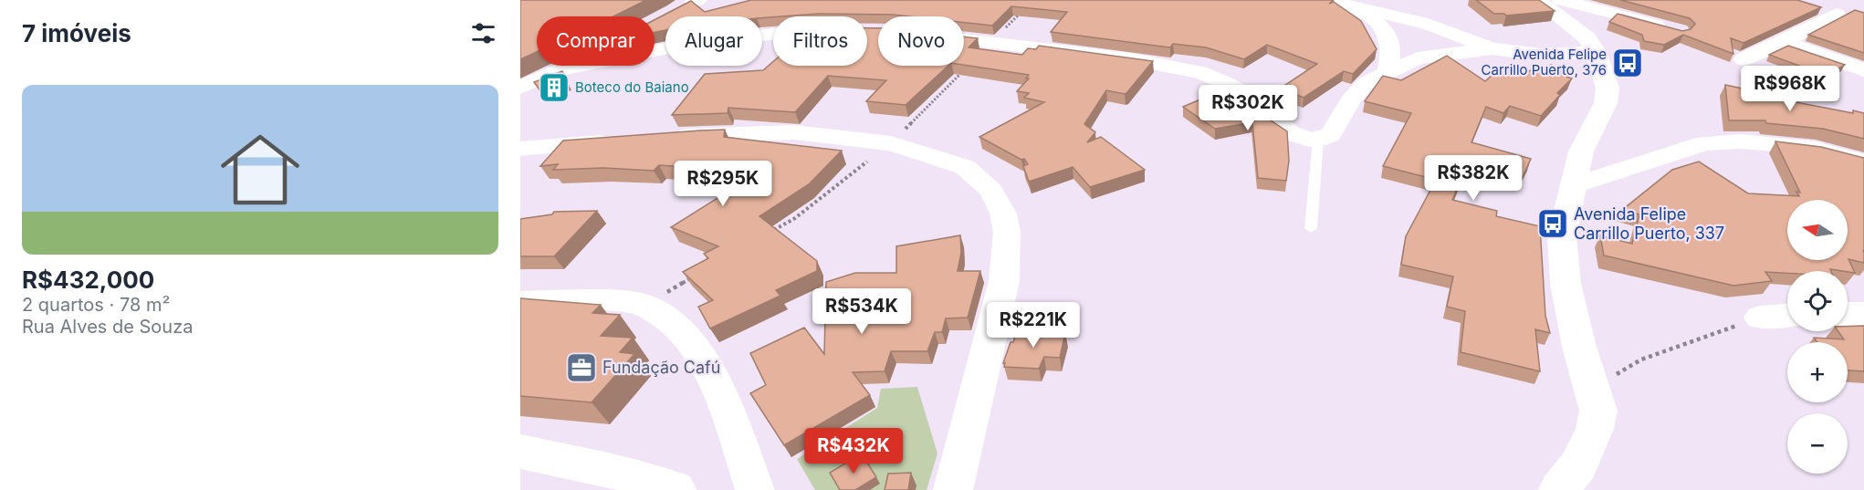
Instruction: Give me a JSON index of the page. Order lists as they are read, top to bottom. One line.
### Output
{"places":{"bus stop":["Avenida Felipe Carrillo Puerto, 376","Avenida Felipe Carrillo Puerto, 337"],"building":["Boteco do Baiano"],"office":["Fundação Cafú"]},"north":"left","page":{"heading":"7 imóveis","chip":["Comprar","Alugar","Filtros","Novo"],"list":[{"name":"R$432,000","note":"2 quartos · 78 m² · Rua Alves de Souza"}],"price":["R$968K","R$302K","R$382K","R$295K","R$534K","R$221K","R$432K"],"map_buttons":["+","−"]}}
